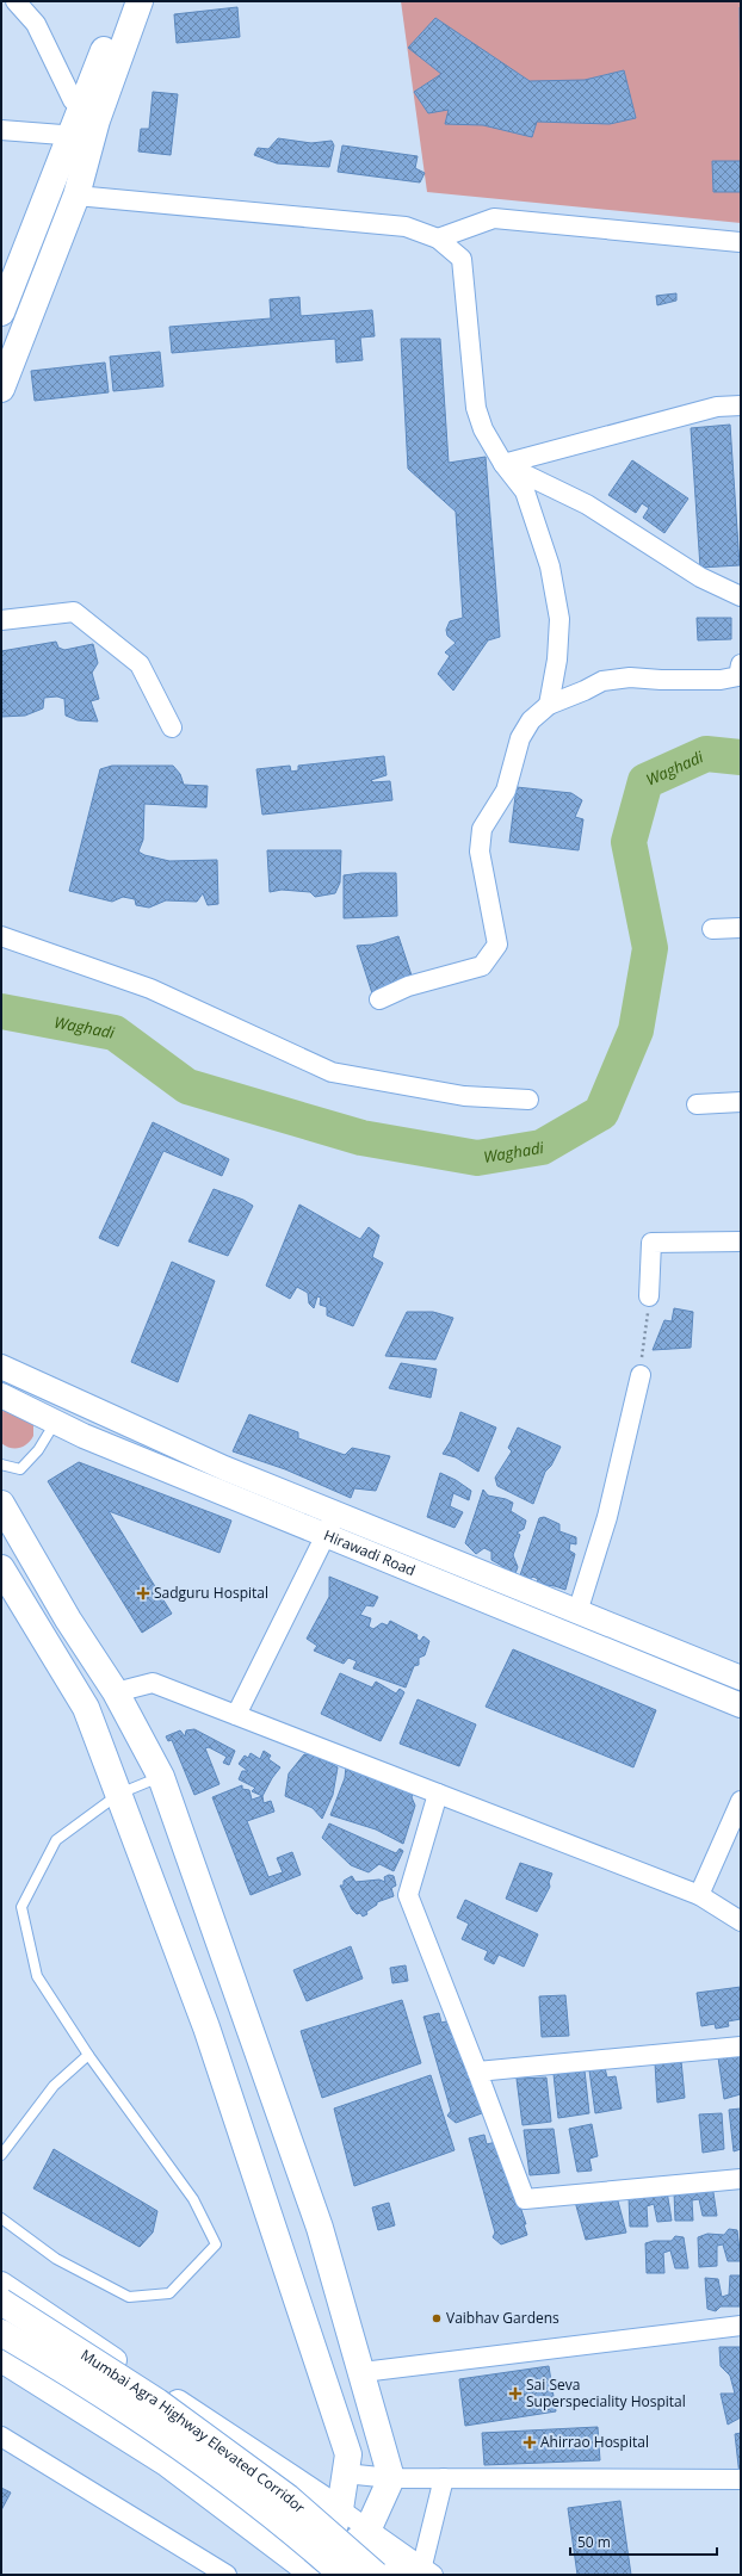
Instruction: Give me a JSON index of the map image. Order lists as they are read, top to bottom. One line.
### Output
{"streets":{"main road":["Mumbai Agra Highway Elevated Corridor"],"street":["Hirawadi Road"]},"water":["Waghadi"],"places":{"health":["Sadguru Hospital","Sai Seva Superspeciality Hospital","Ahirrao Hospital"],"other":["Vaibhav Gardens"]},"scale_bar":"50 m"}
